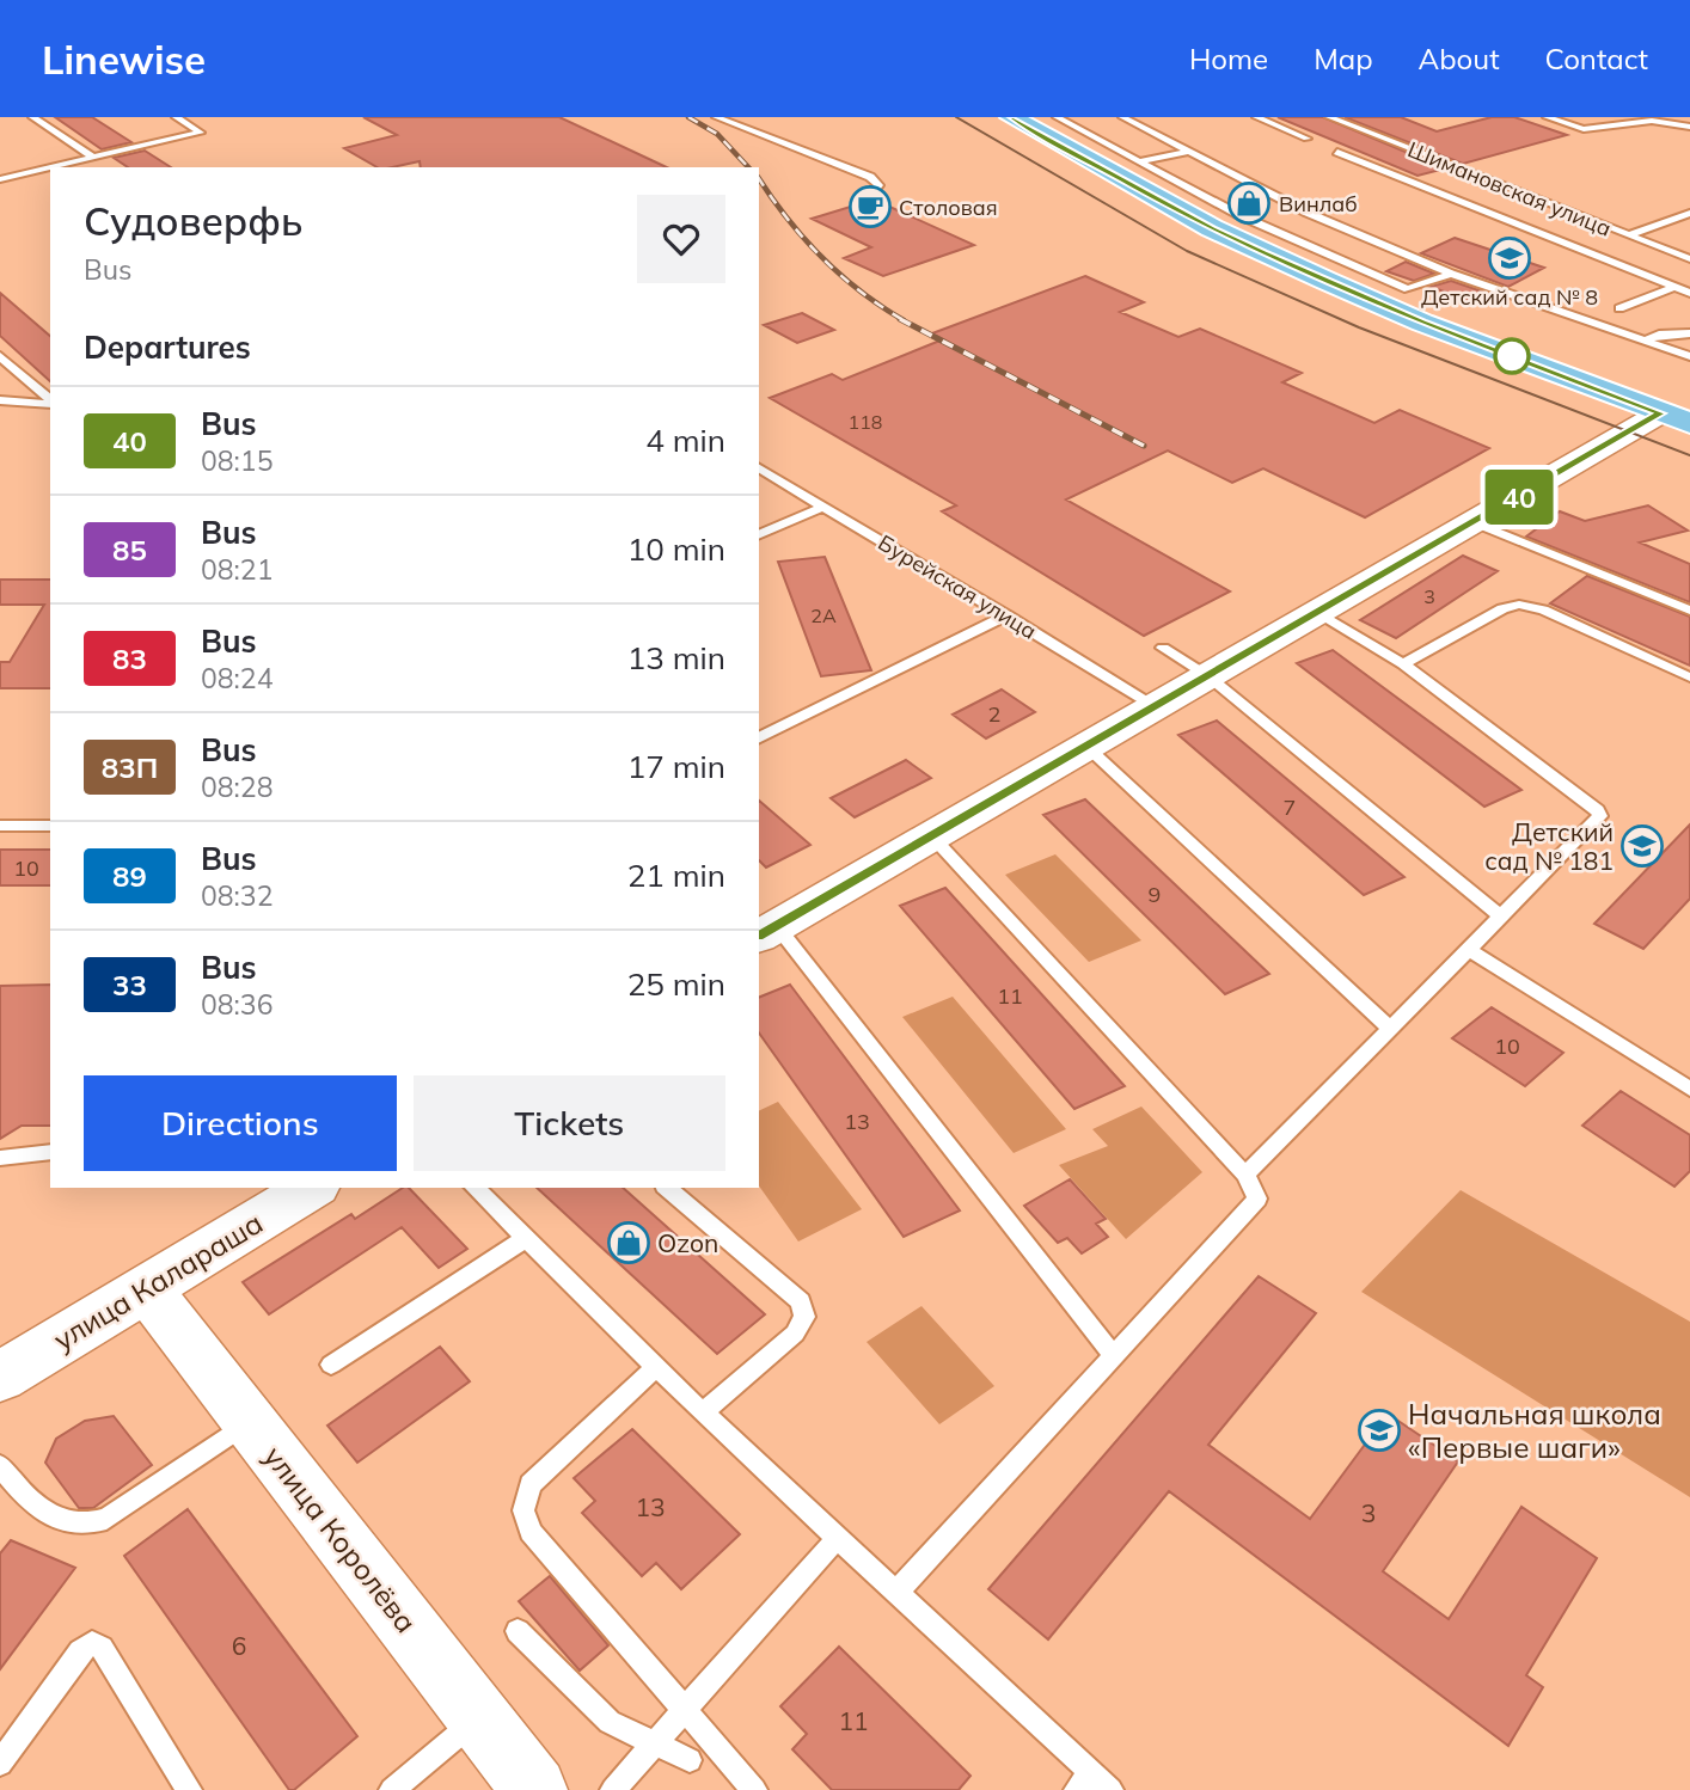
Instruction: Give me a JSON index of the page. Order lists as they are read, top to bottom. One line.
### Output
{"streets":{"street":["улица Калараша","улица Королёва"],"lane":["Шимановская улица","Бурейская улица"]},"crossings":[["улица Калараша","улица Королёва"]],"places":{"shop":["Винлаб","Ozon"],"cafe":["Столовая"],"school or university":["Детский сад № 8","Детский сад № 181","Начальная школа «Первые шаги»"]},"lines":["bus line 40"],"house_numbers":["118","3","2А","2","7","10","9","11","10","13","13","3","6","11"],"page":{"header":"Linewise","nav":["Home","Map","About","Contact"],"on_map":"40","heading":[["Судоверфь","Bus"],"Departures"],"list":[{"mark":"40","name":"Bus","note":"08:15","value":"4 min"},{"mark":"85","name":"Bus","note":"08:21","value":"10 min"},{"mark":"83","name":"Bus","note":"08:24","value":"13 min"},{"mark":"83П","name":"Bus","note":"08:28","value":"17 min"},{"mark":"89","name":"Bus","note":"08:32","value":"21 min"},{"mark":"33","name":"Bus","note":"08:36","value":"25 min"}],"buttons":["Directions","Tickets"]}}
